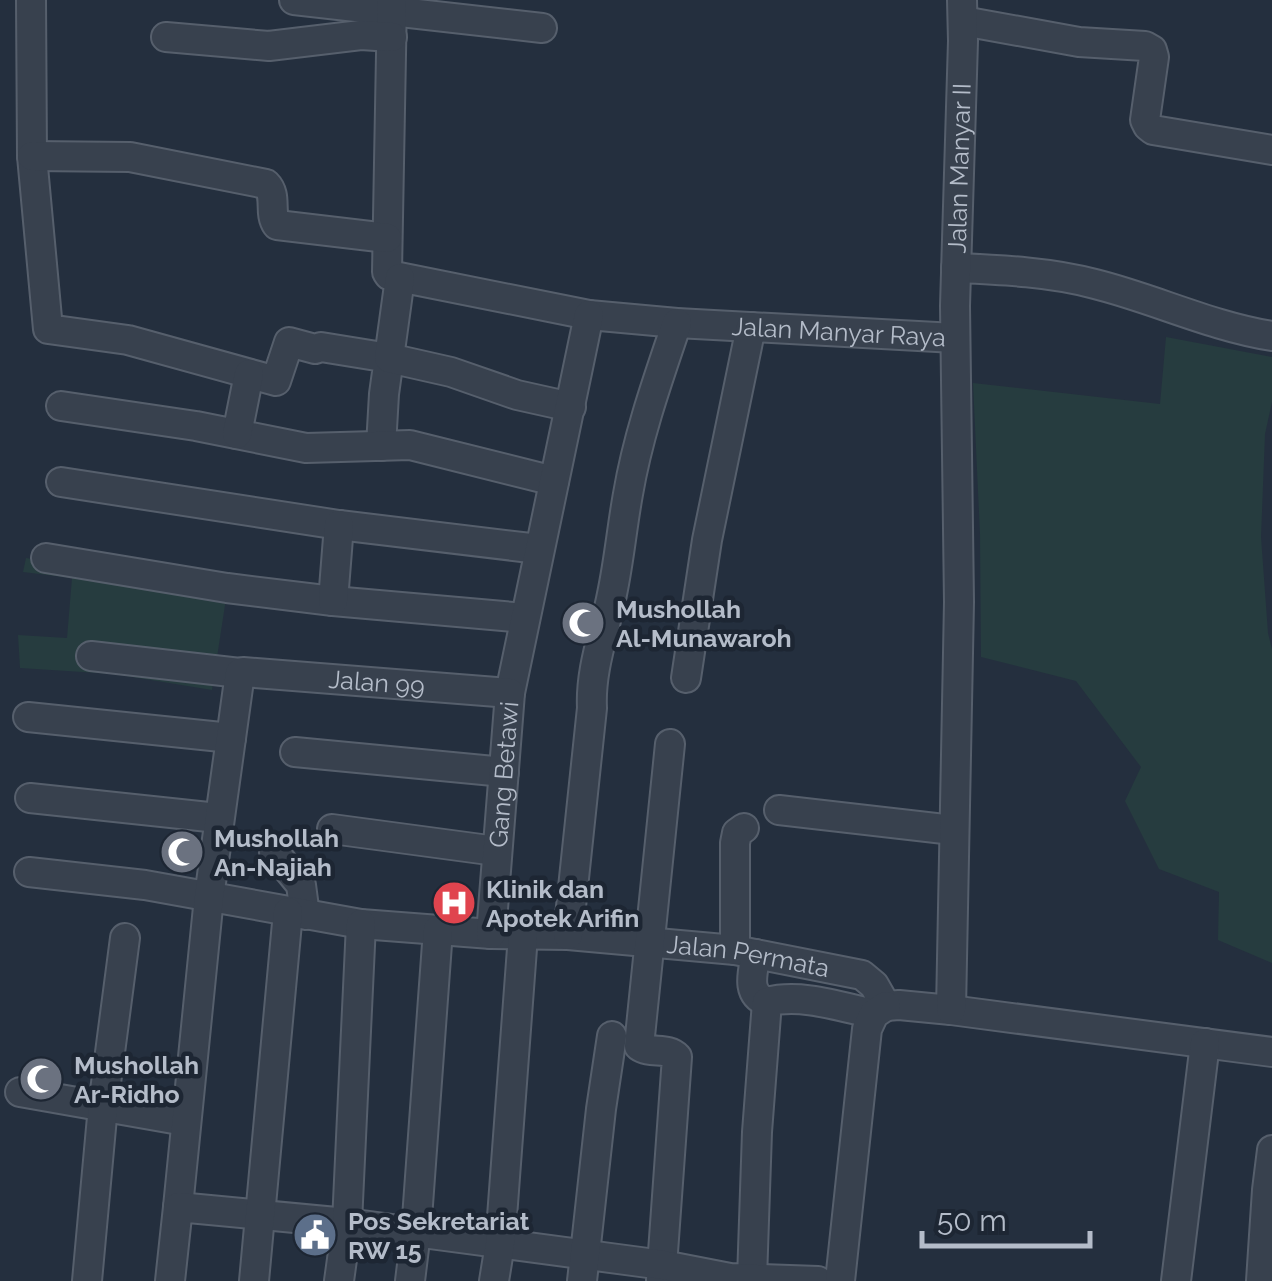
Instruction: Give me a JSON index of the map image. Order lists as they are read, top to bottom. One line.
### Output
{"streets":{"street":["Jalan Manyar II","Jalan Manyar Raya","Jalan 99","Gang Betawi","Jalan Permata"]},"crossings":[["Jalan Manyar II","Jalan Manyar Raya"],["Jalan Manyar Raya","Gang Betawi"],["Jalan 99","Gang Betawi"],["Gang Betawi","Jalan Permata"]],"places":{"mosque":["Mushollah Al-Munawaroh","Mushollah An-Najiah","Mushollah Ar-Ridho"],"hospital":["Klinik dan Apotek Arifin"],"public building":["Pos Sekretariat RW 15"]},"scale_bar":"50 m"}
